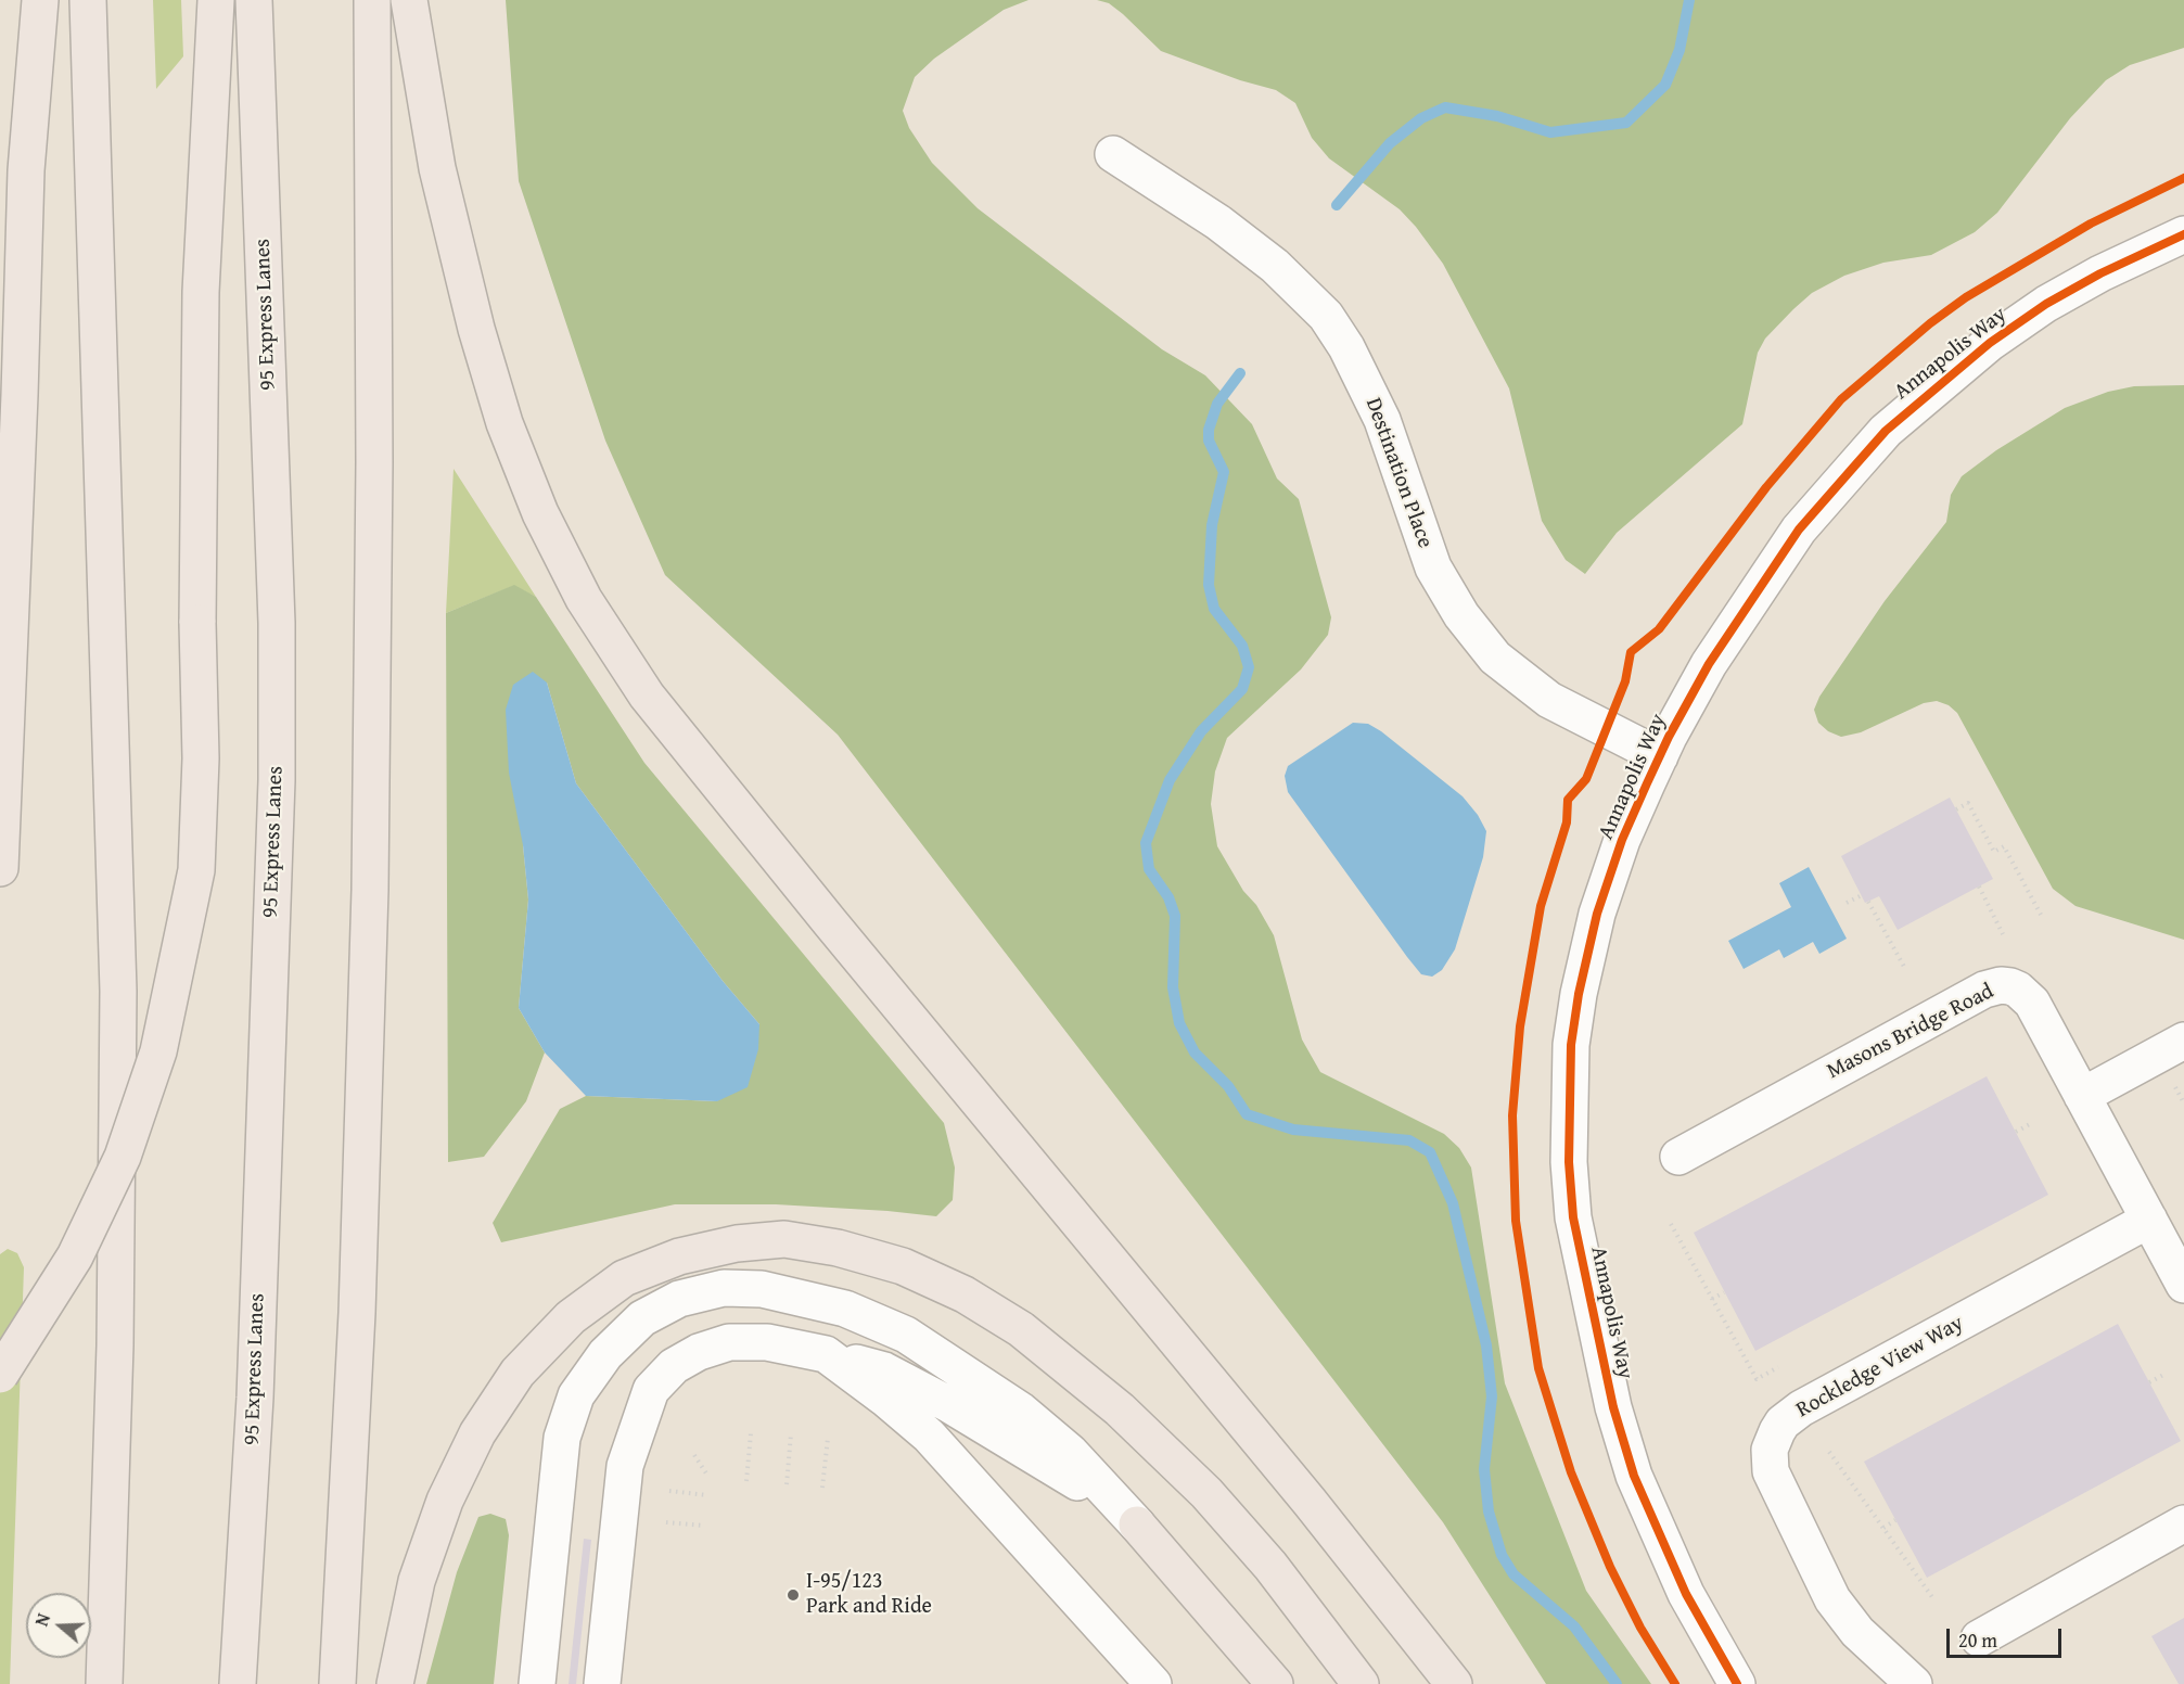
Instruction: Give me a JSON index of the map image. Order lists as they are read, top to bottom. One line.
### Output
{"streets":{"highway":["95 Express Lanes"],"street":["Annapolis Way","Destination Place","Masons Bridge Road","Rockledge View Way"]},"crossings":[["Annapolis Way","Destination Place"],["Masons Bridge Road","Rockledge View Way"]],"places":["I-95/123 Park and Ride"],"scale_bar":"20 m","north":"left"}
